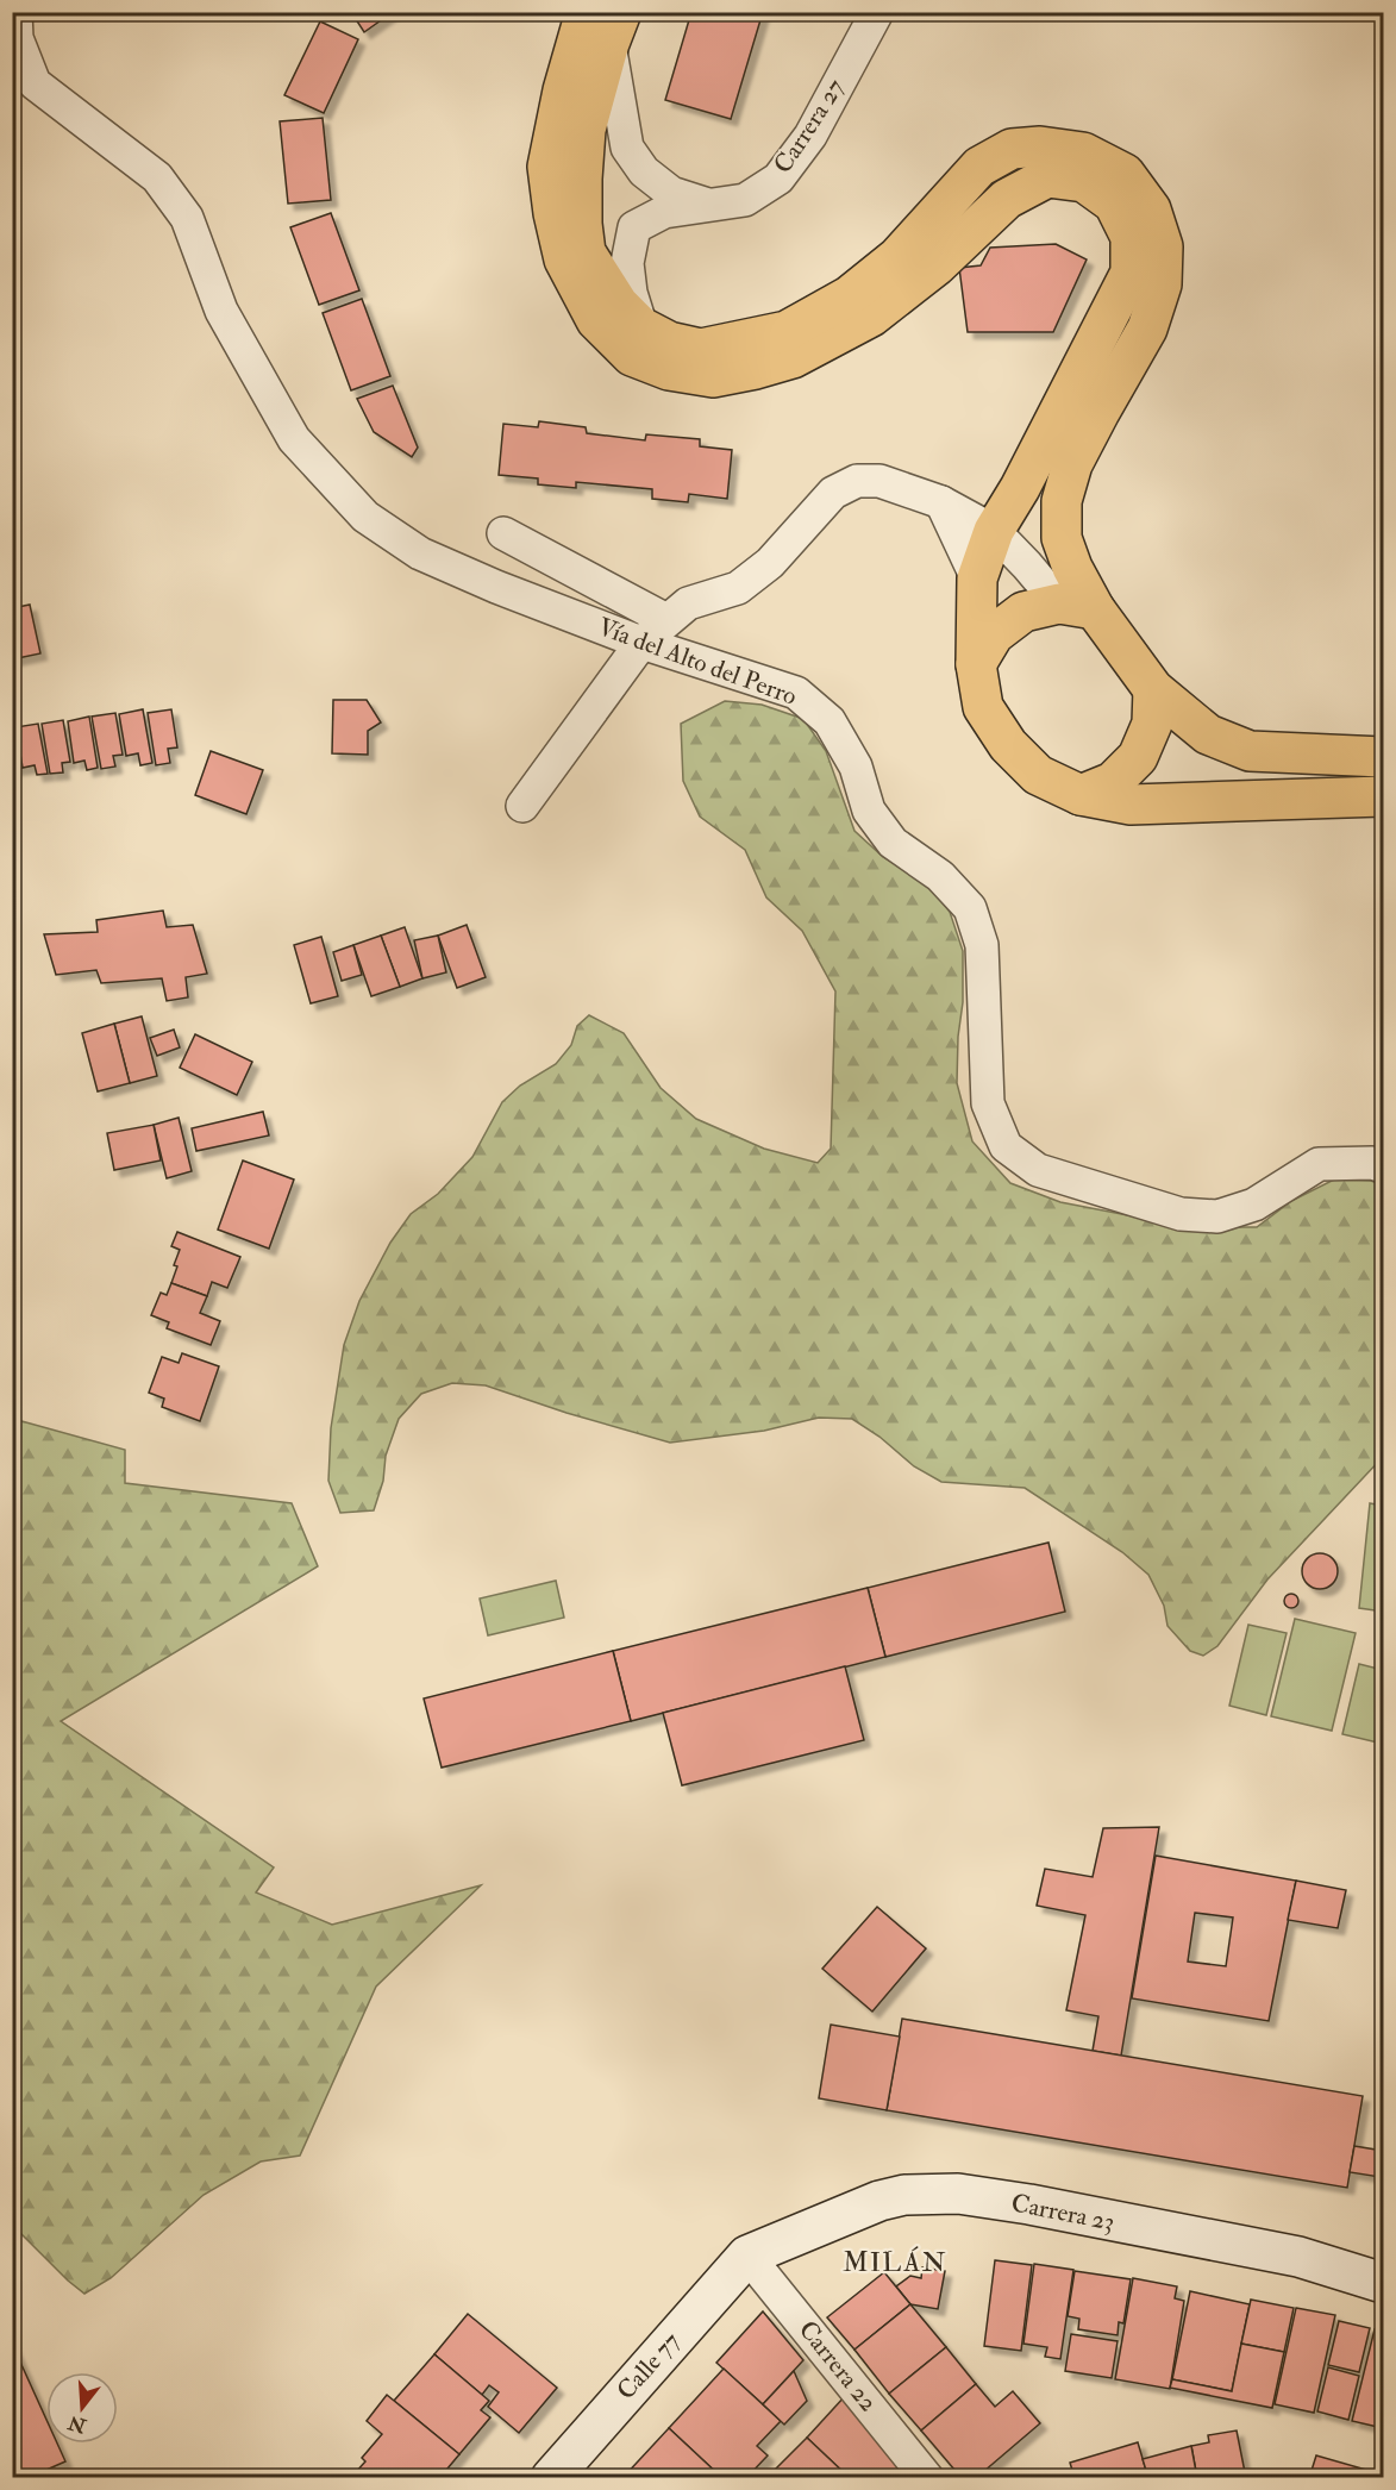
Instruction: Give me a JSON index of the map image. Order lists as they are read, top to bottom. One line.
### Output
{"streets":{"main road":["Carrera 23","Calle 77"],"street":["Carrera 27","Vía del Alto del Perro","Carrera 22"]},"crossings":[["Carrera 23","Calle 77"],["Carrera 23","Carrera 22"],["Calle 77","Carrera 22"]],"districts":["MILÁN"],"north":"bottom"}
